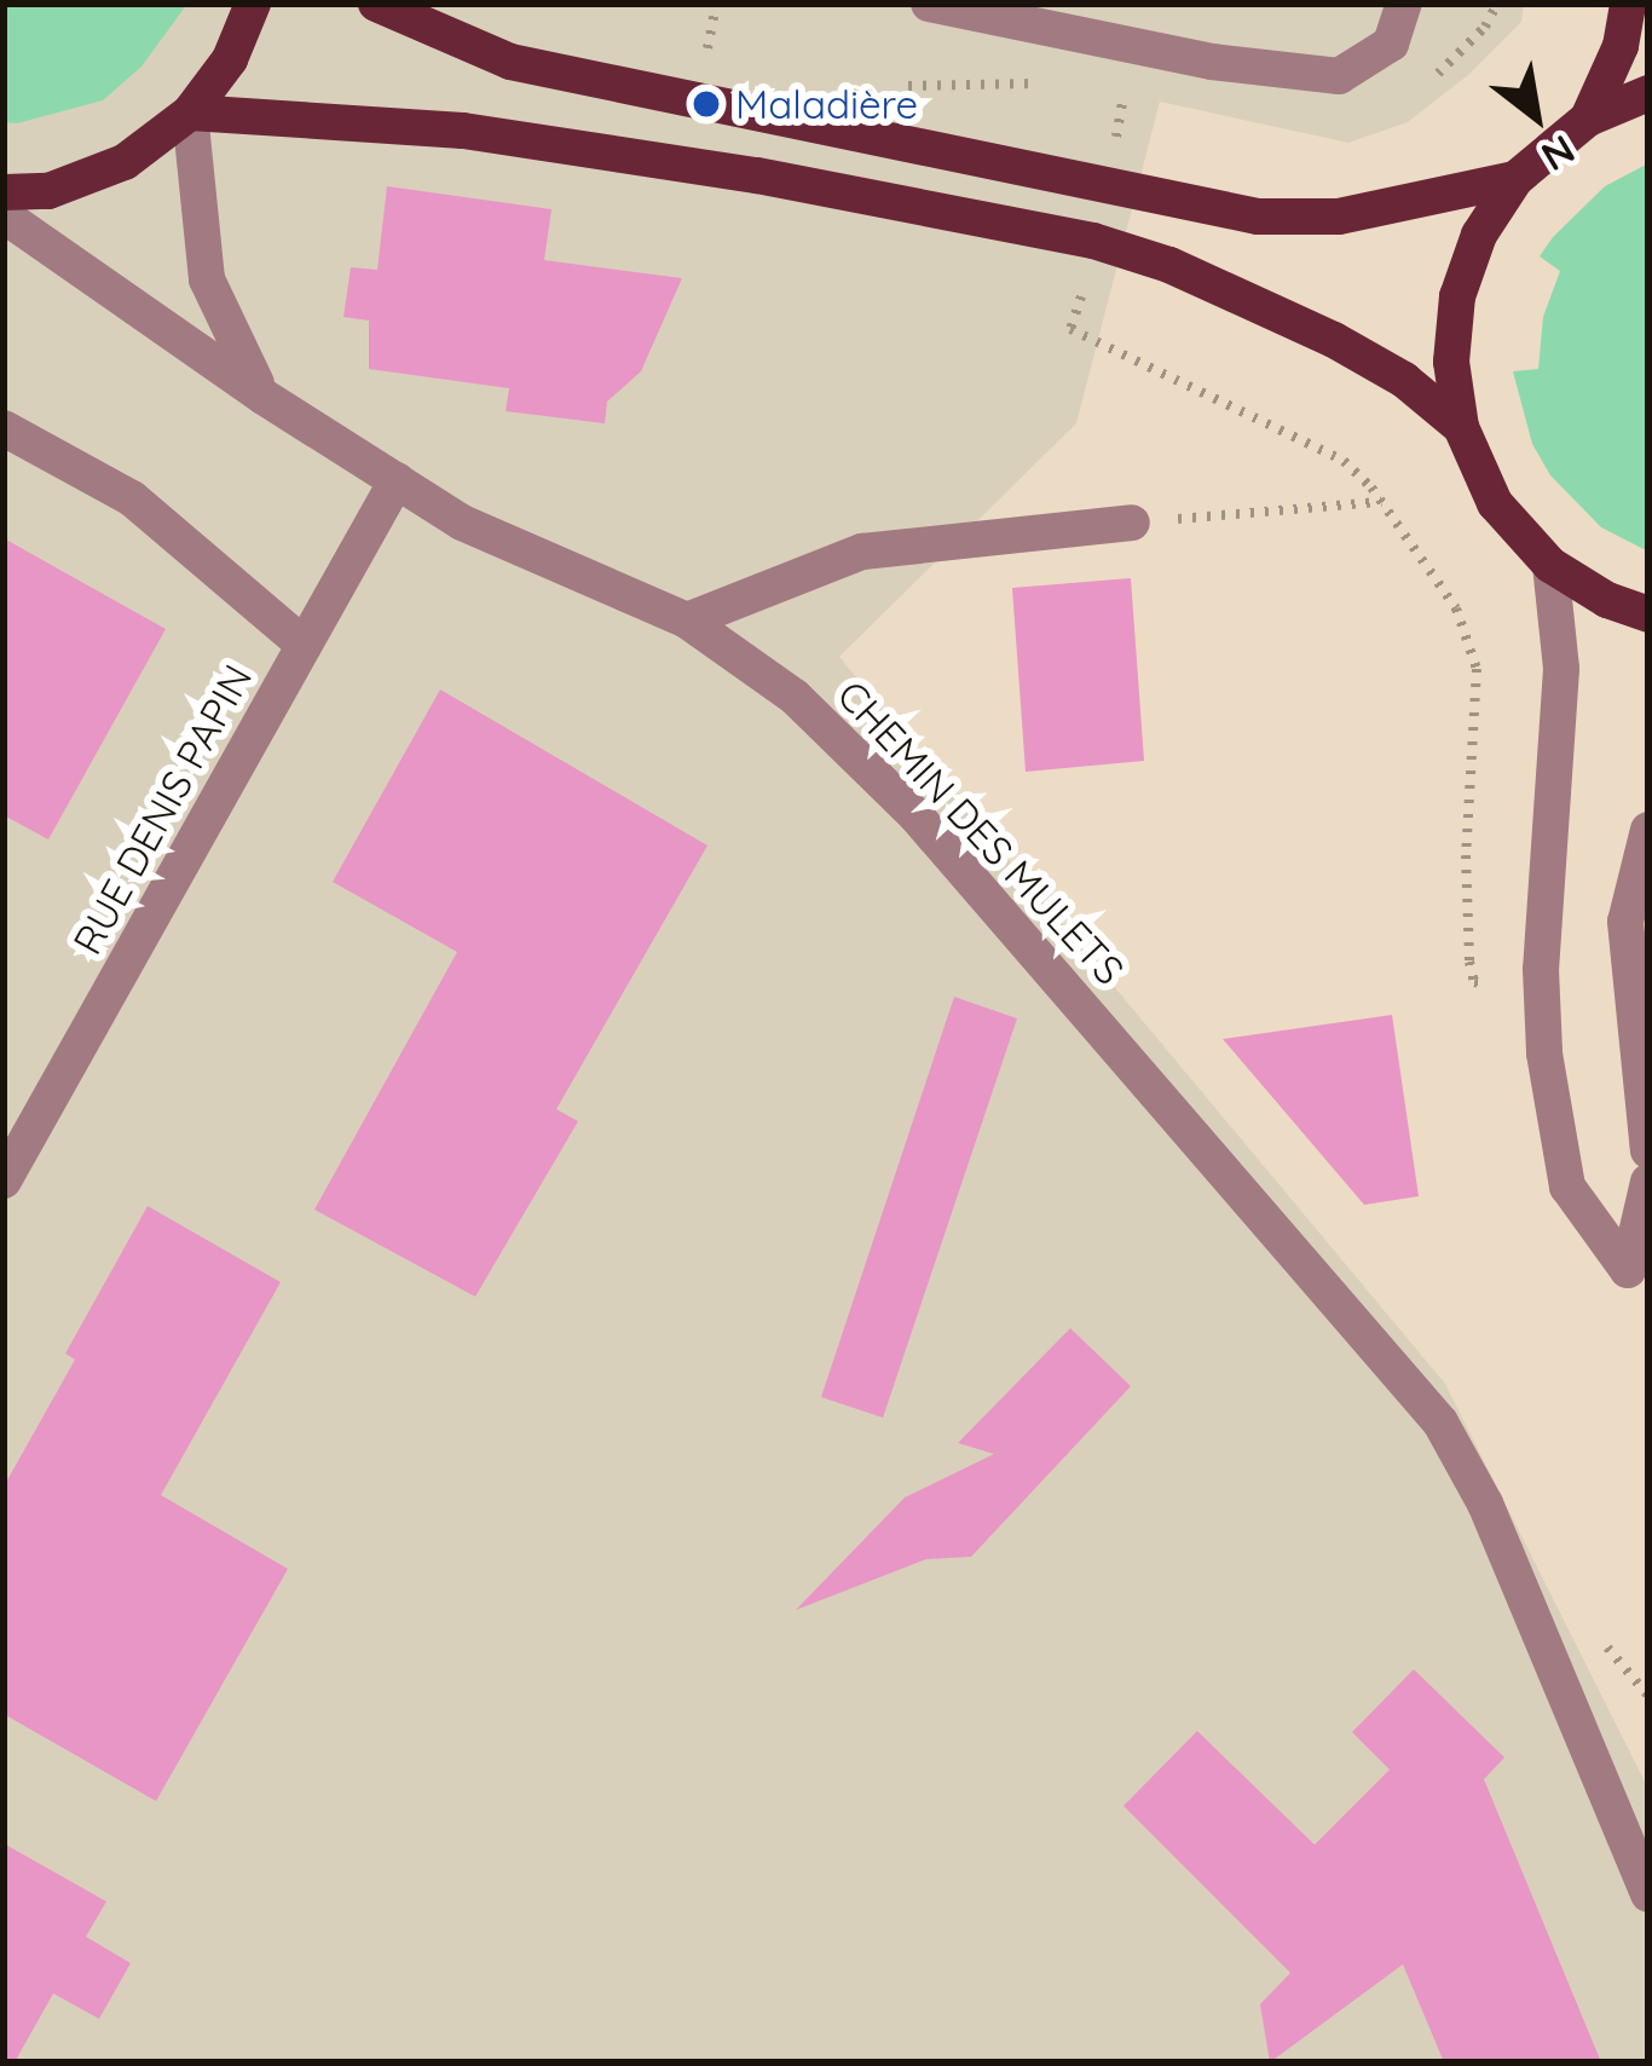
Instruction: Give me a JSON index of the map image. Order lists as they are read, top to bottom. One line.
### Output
{"streets":{"street":["RUE DENIS PAPIN","CHEMIN DES MULETS"]},"crossings":[["RUE DENIS PAPIN","CHEMIN DES MULETS"]],"places":["Maladière"],"north":"bottom right"}
